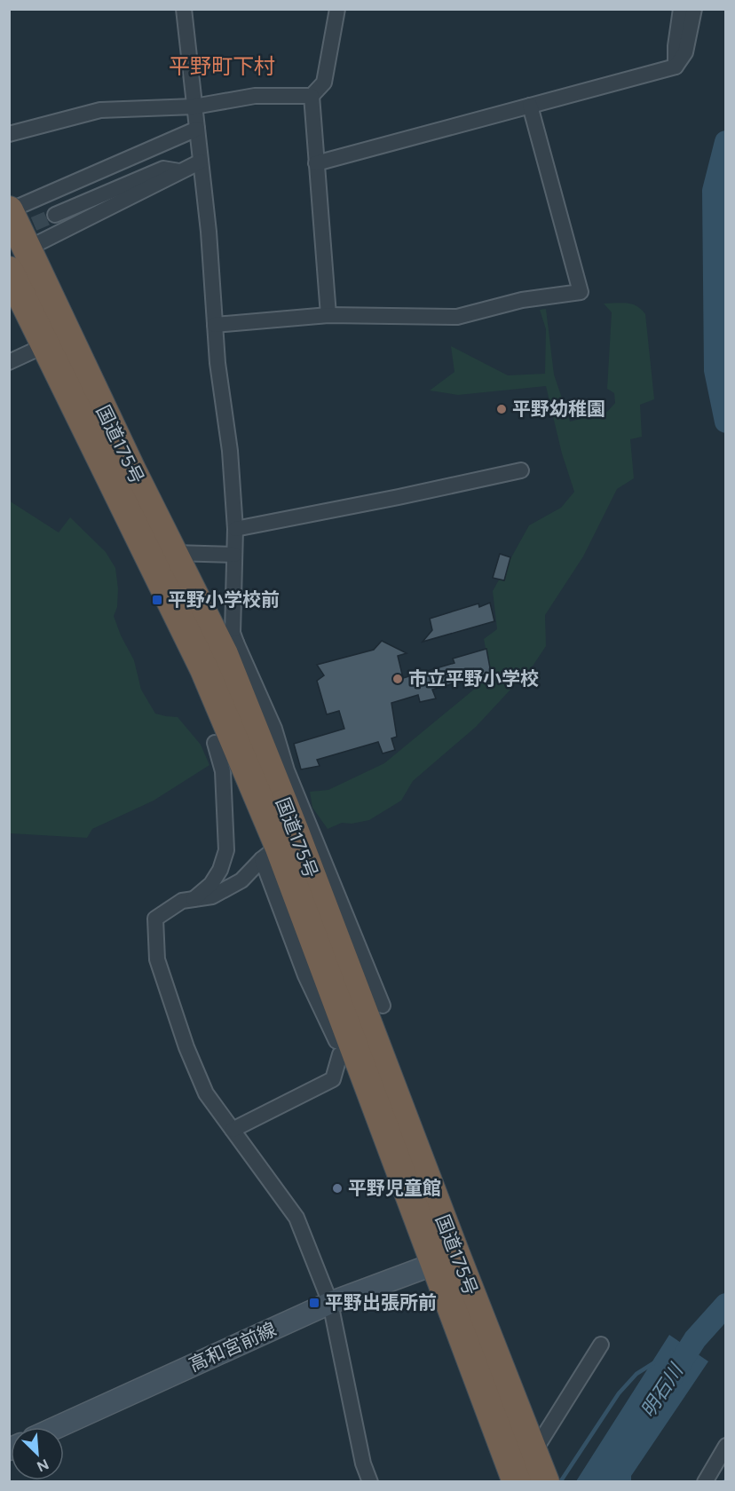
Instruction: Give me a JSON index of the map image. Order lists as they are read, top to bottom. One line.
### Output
{"streets":{"highway":["国道175号"],"street":["高和宮前線"]},"crossings":[["国道175号","高和宮前線"]],"districts":["平野町下村"],"water":["明石川"],"places":{"other":["平野幼稚園","市立平野小学校","平野児童館"],"transit":["平野小学校前","平野出張所前"]},"north":"bottom right"}
